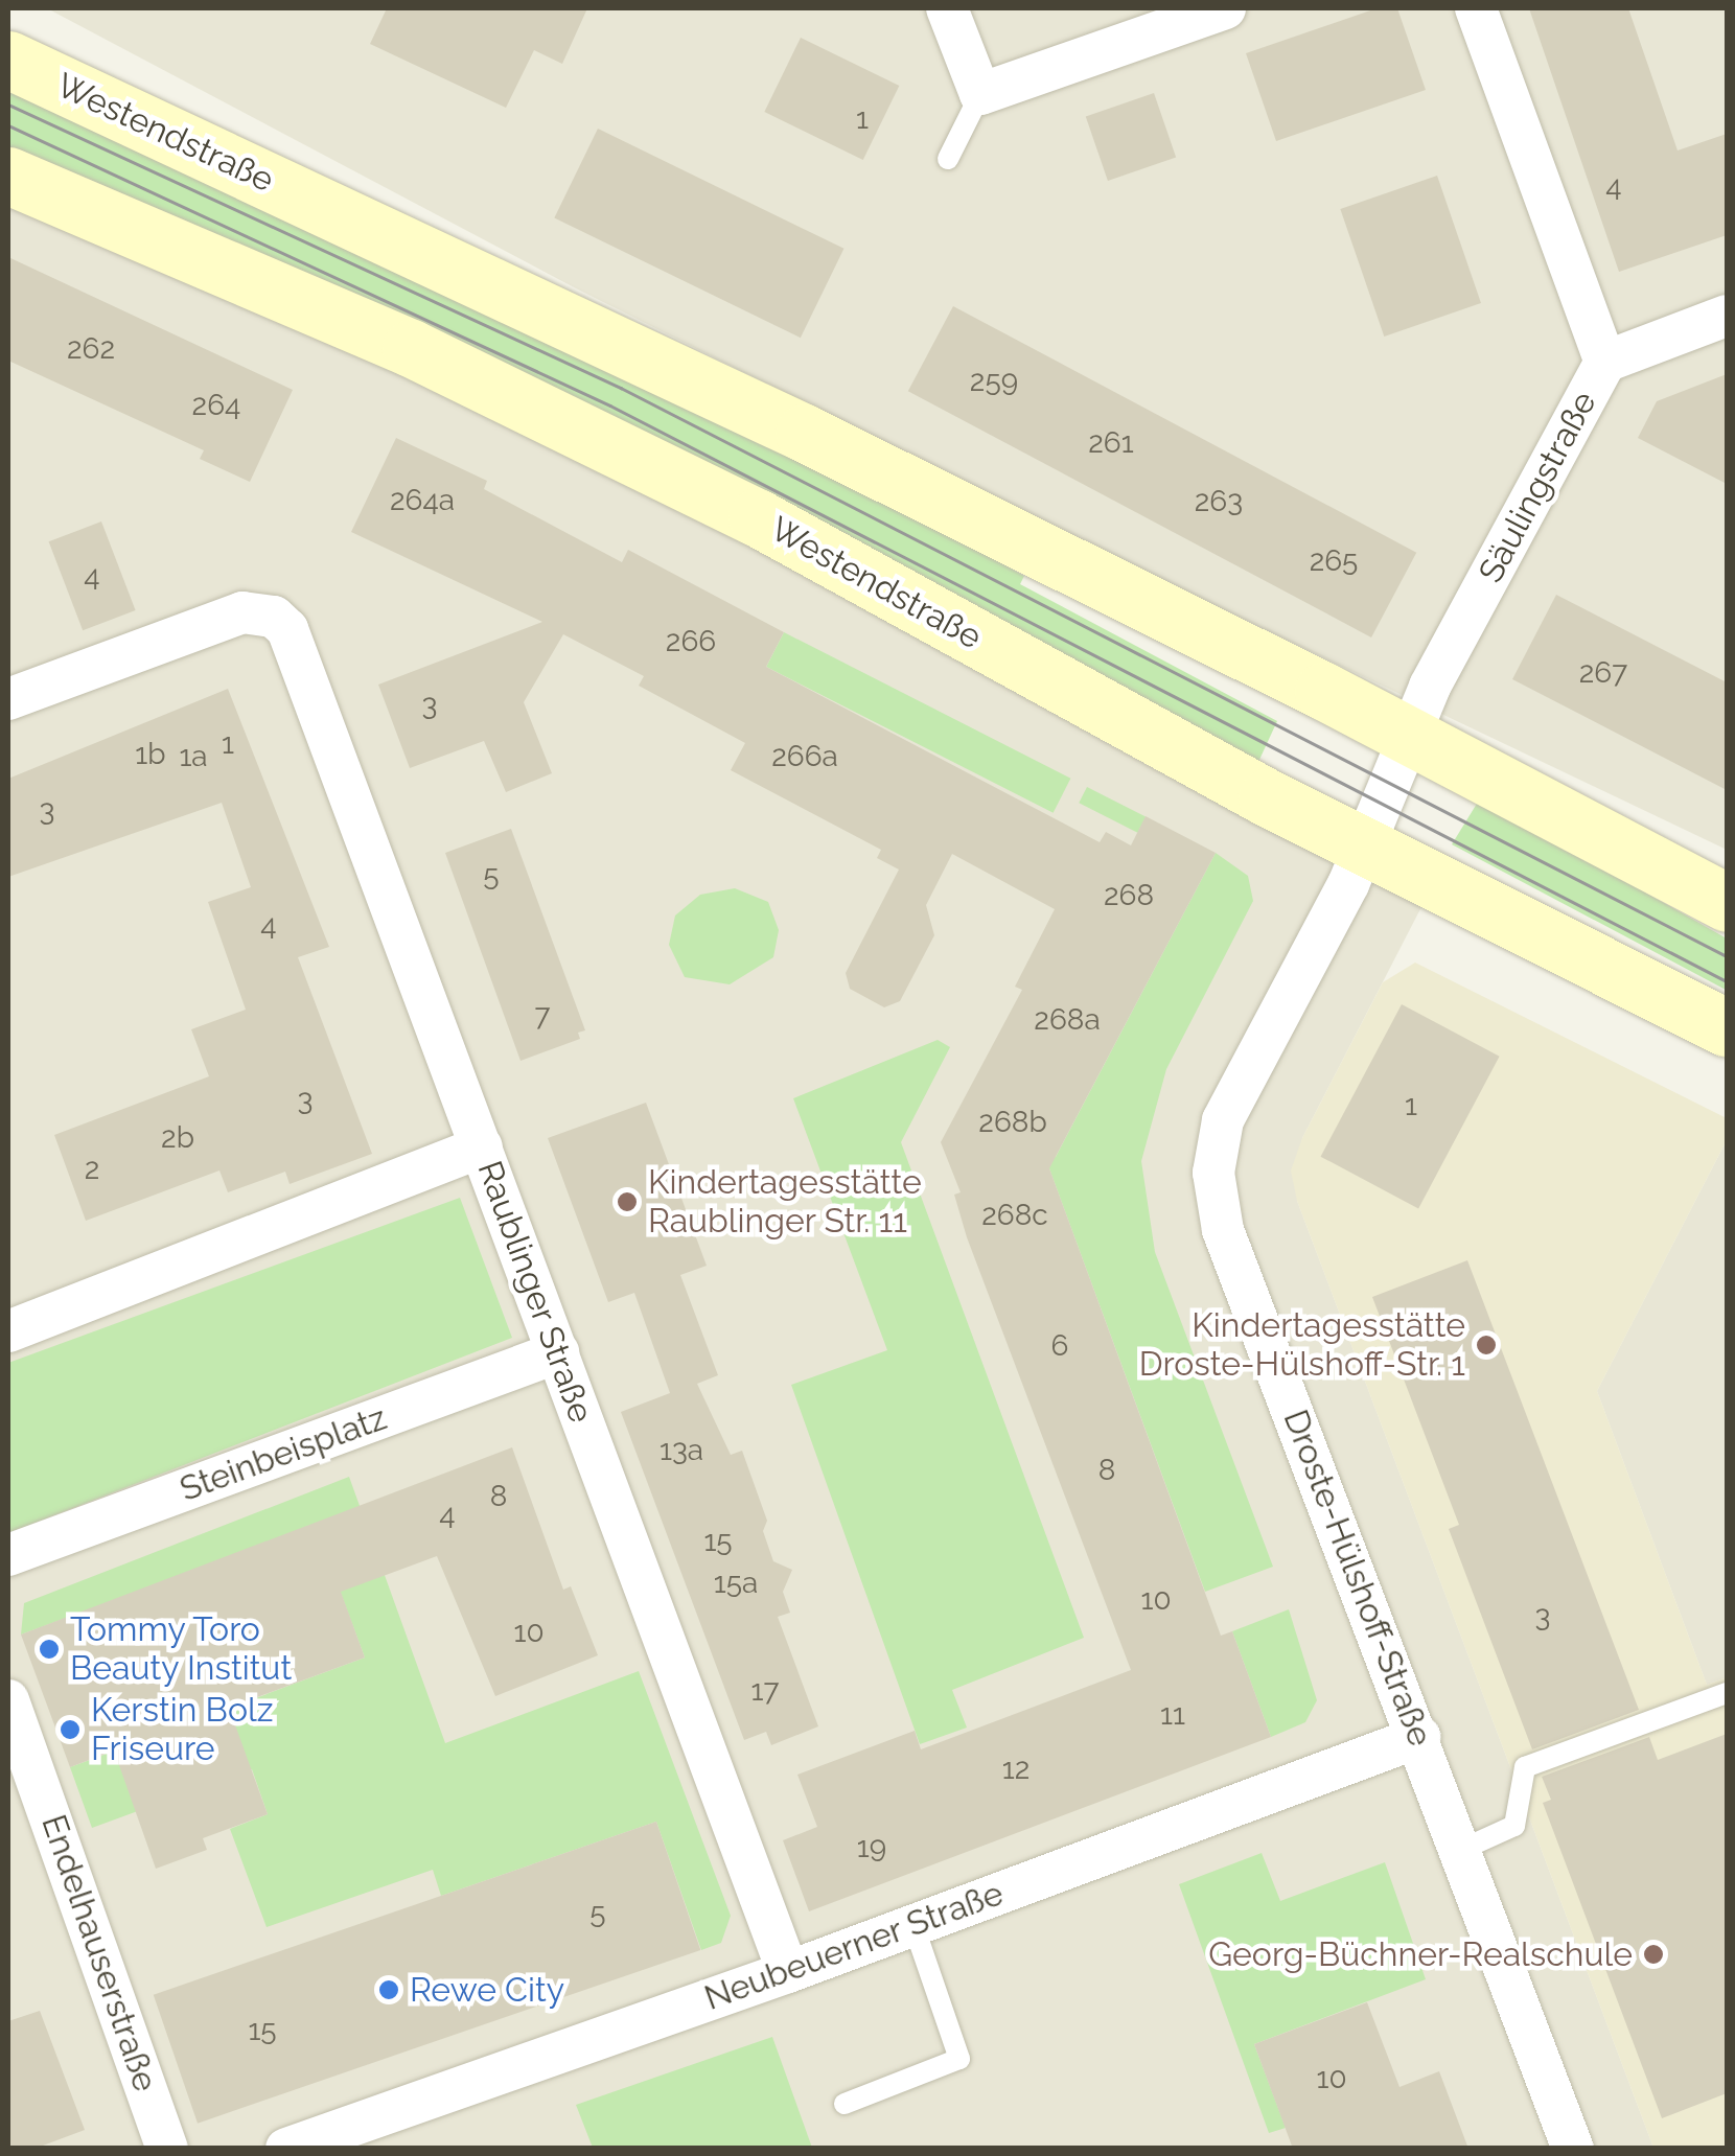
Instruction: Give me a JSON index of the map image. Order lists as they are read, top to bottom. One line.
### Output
{"streets":{"main road":["Westendstraße"],"street":["Säulingstraße","Raublinger Straße","Steinbeisplatz","Droste-Hülshoff-Straße","Neubeuerner Straße","Endelhauserstraße"]},"crossings":[["Westendstraße","Säulingstraße"],["Westendstraße","Droste-Hülshoff-Straße"],["Säulingstraße","Droste-Hülshoff-Straße"],["Raublinger Straße","Steinbeisplatz"],["Raublinger Straße","Neubeuerner Straße"],["Droste-Hülshoff-Straße","Neubeuerner Straße"]],"places":["Kindertagesstätte Raublinger Str. 11","Kindertagesstätte Droste-Hülshoff-Str. 1","Tommy Toro Beauty Institut","Kerstin Bolz Friseure","Georg-Büchner-Realschule","Rewe City"],"house_numbers":["1","4","262","259","264","261","264a","263","265","4","266","267","3","1","1b","1a","266a","3","5","268","4","7","268a","3","1","268b","2b","2","268c","6","13a","8","8","4","15","15a","10","3","10","17","11","12","19","5","15","10"]}
